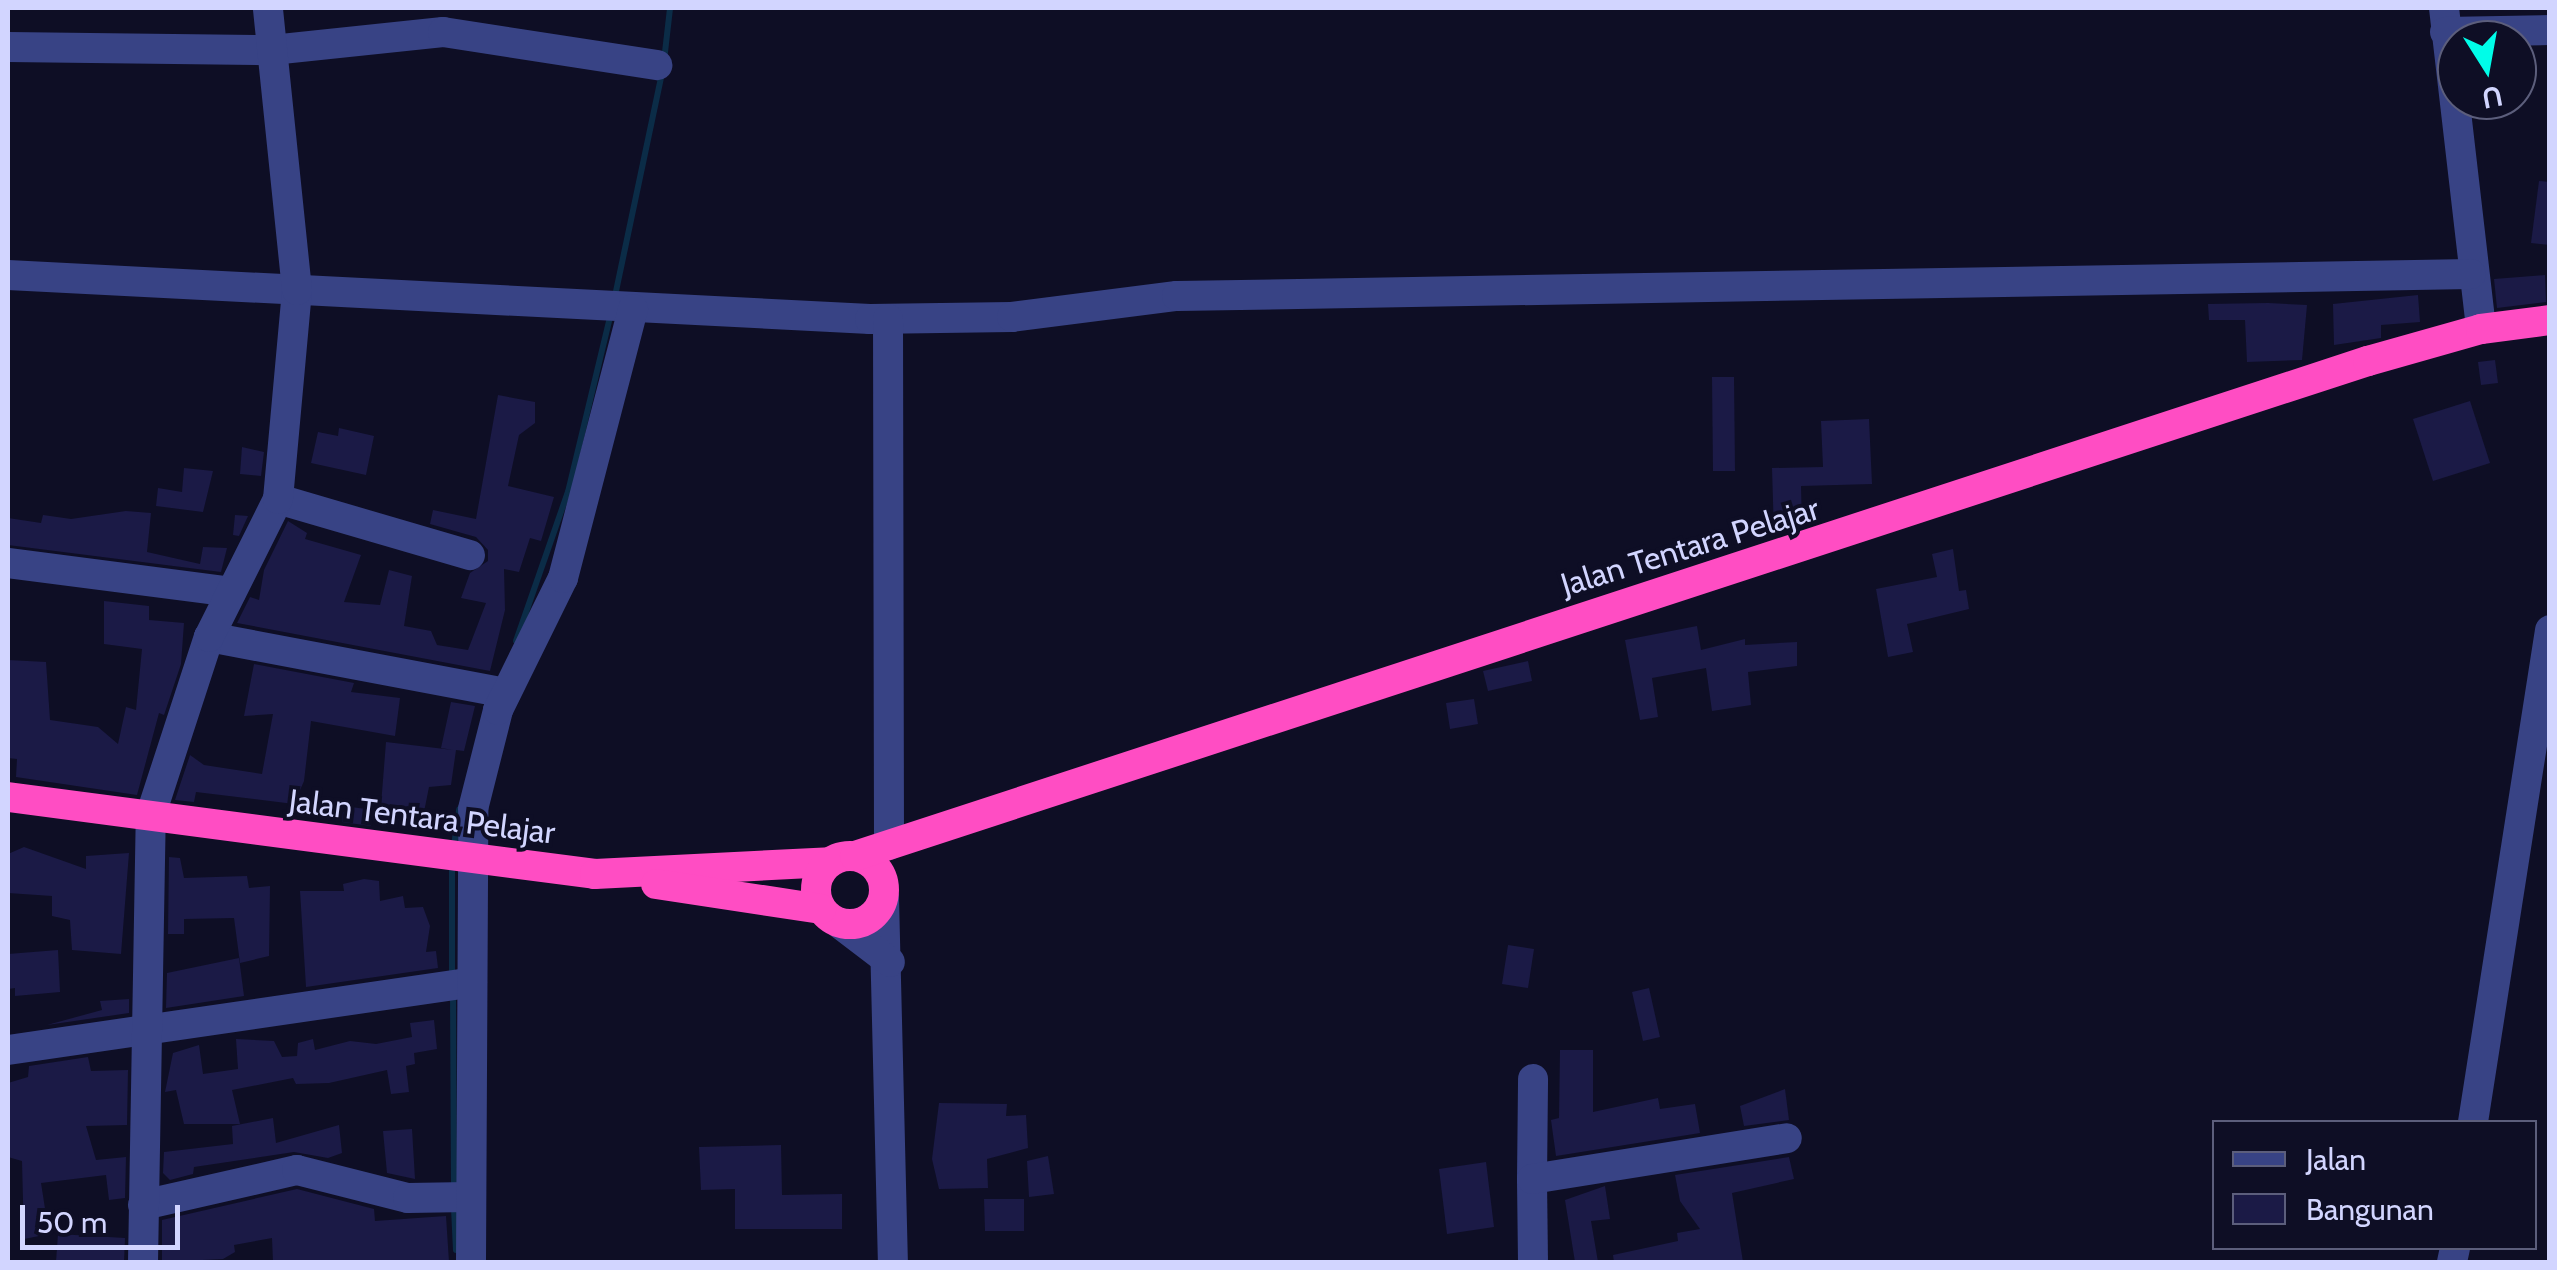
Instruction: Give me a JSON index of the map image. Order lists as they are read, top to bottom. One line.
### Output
{"streets":{"highway":["Jalan Tentara Pelajar"]},"legend":["Jalan","Bangunan"],"scale_bar":"50 m","north":"bottom"}
